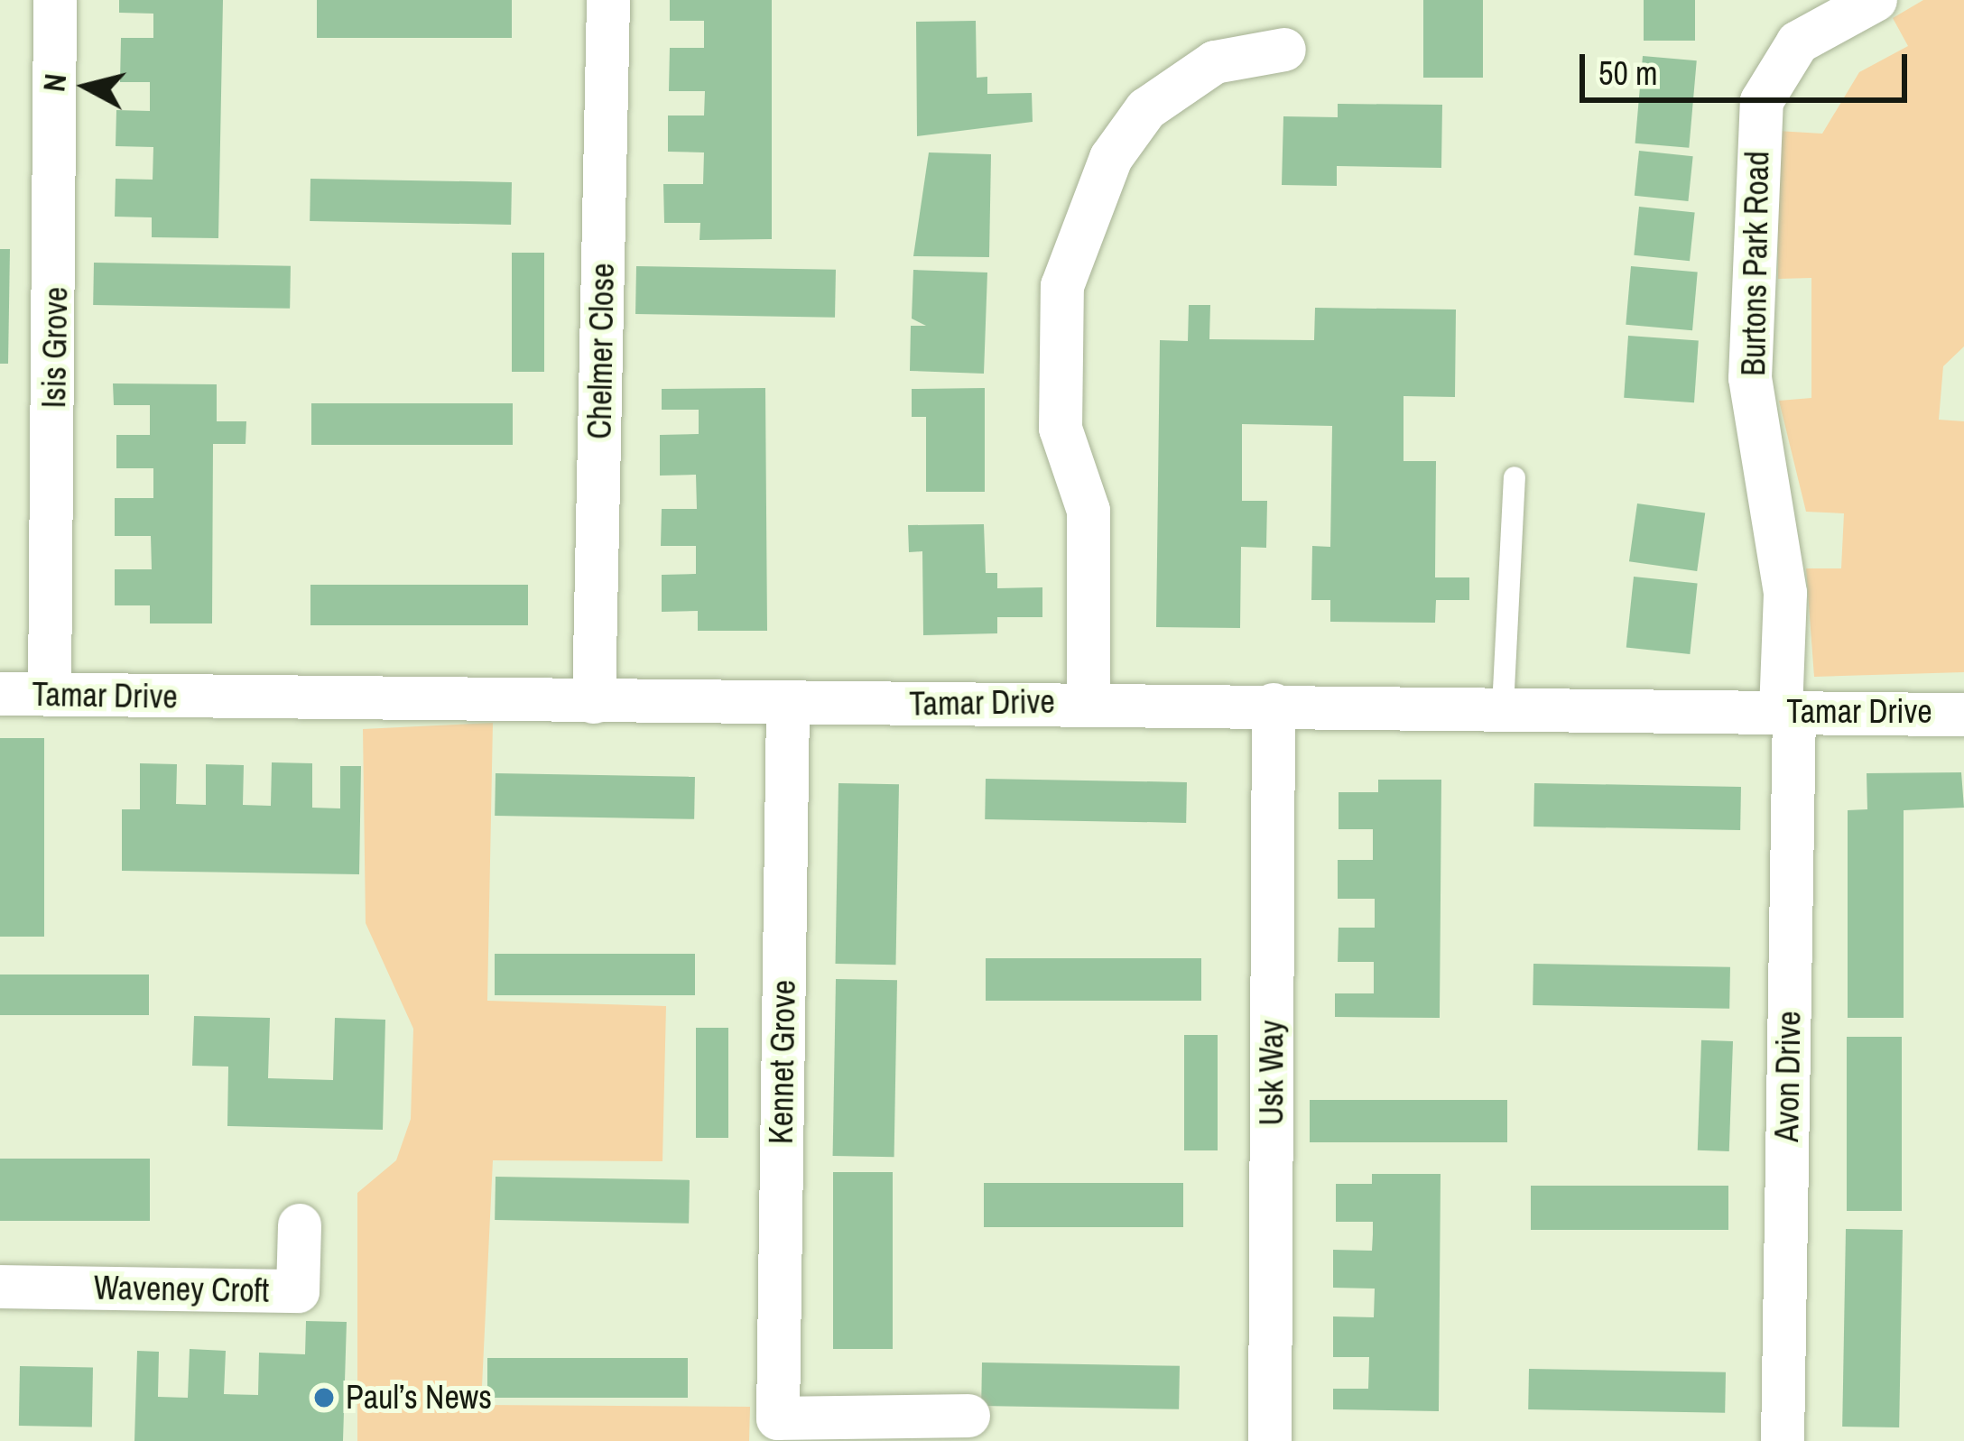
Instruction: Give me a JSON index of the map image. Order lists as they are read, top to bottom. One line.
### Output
{"streets":{"street":["Burtons Park Road","Isis Grove","Chelmer Close","Tamar Drive","Kennet Grove","Usk Way","Avon Drive","Waveney Croft"]},"crossings":[["Burtons Park Road","Tamar Drive"],["Burtons Park Road","Avon Drive"],["Isis Grove","Tamar Drive"],["Chelmer Close","Tamar Drive"],["Tamar Drive","Kennet Grove"],["Tamar Drive","Usk Way"],["Tamar Drive","Avon Drive"]],"places":["Paul’s News"],"scale_bar":"50 m","north":"left"}
